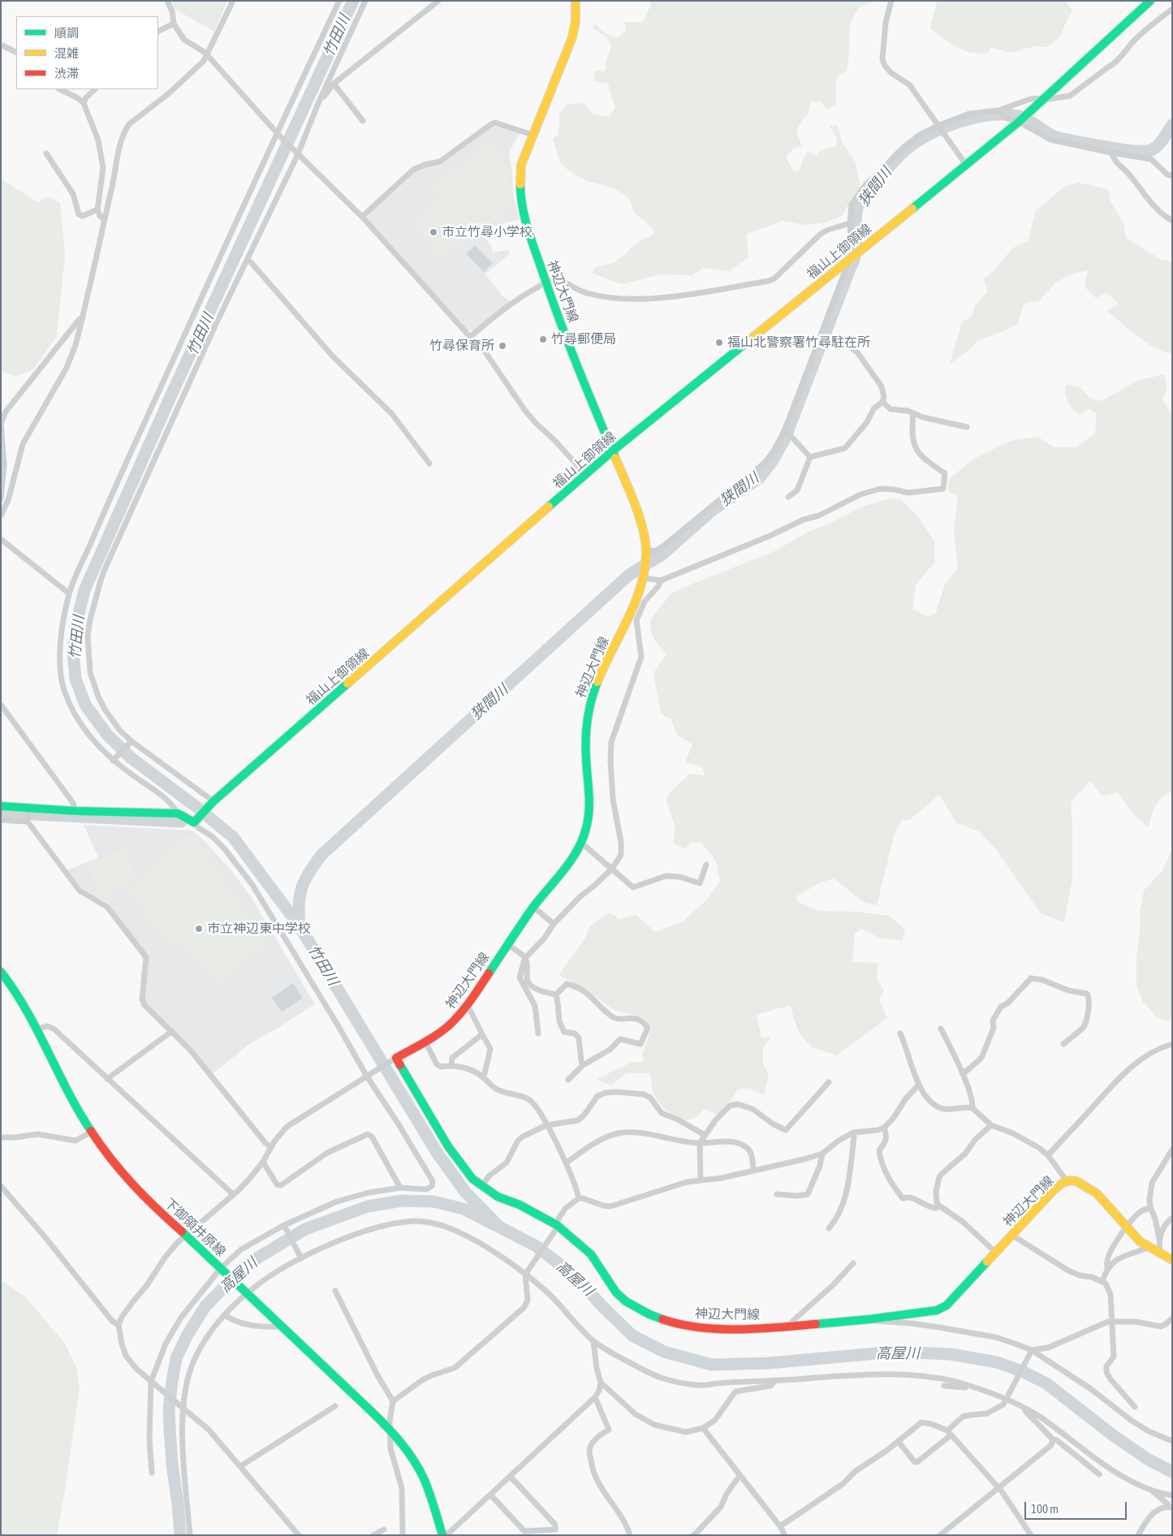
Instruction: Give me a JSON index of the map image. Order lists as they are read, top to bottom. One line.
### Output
{"streets":{"main road":["福山上御領線","神辺大門線","下御領井原線"]},"crossings":[["福山上御領線","神辺大門線"]],"water":["竹田川","狭間川","高屋川"],"places":["市立竹尋小学校","竹尋郵便局","福山北警察署竹尋駐在所","竹尋保育所","市立神辺東中学校"],"legend":["順調","混雑","渋滞"],"scale_bar":"100 m"}
